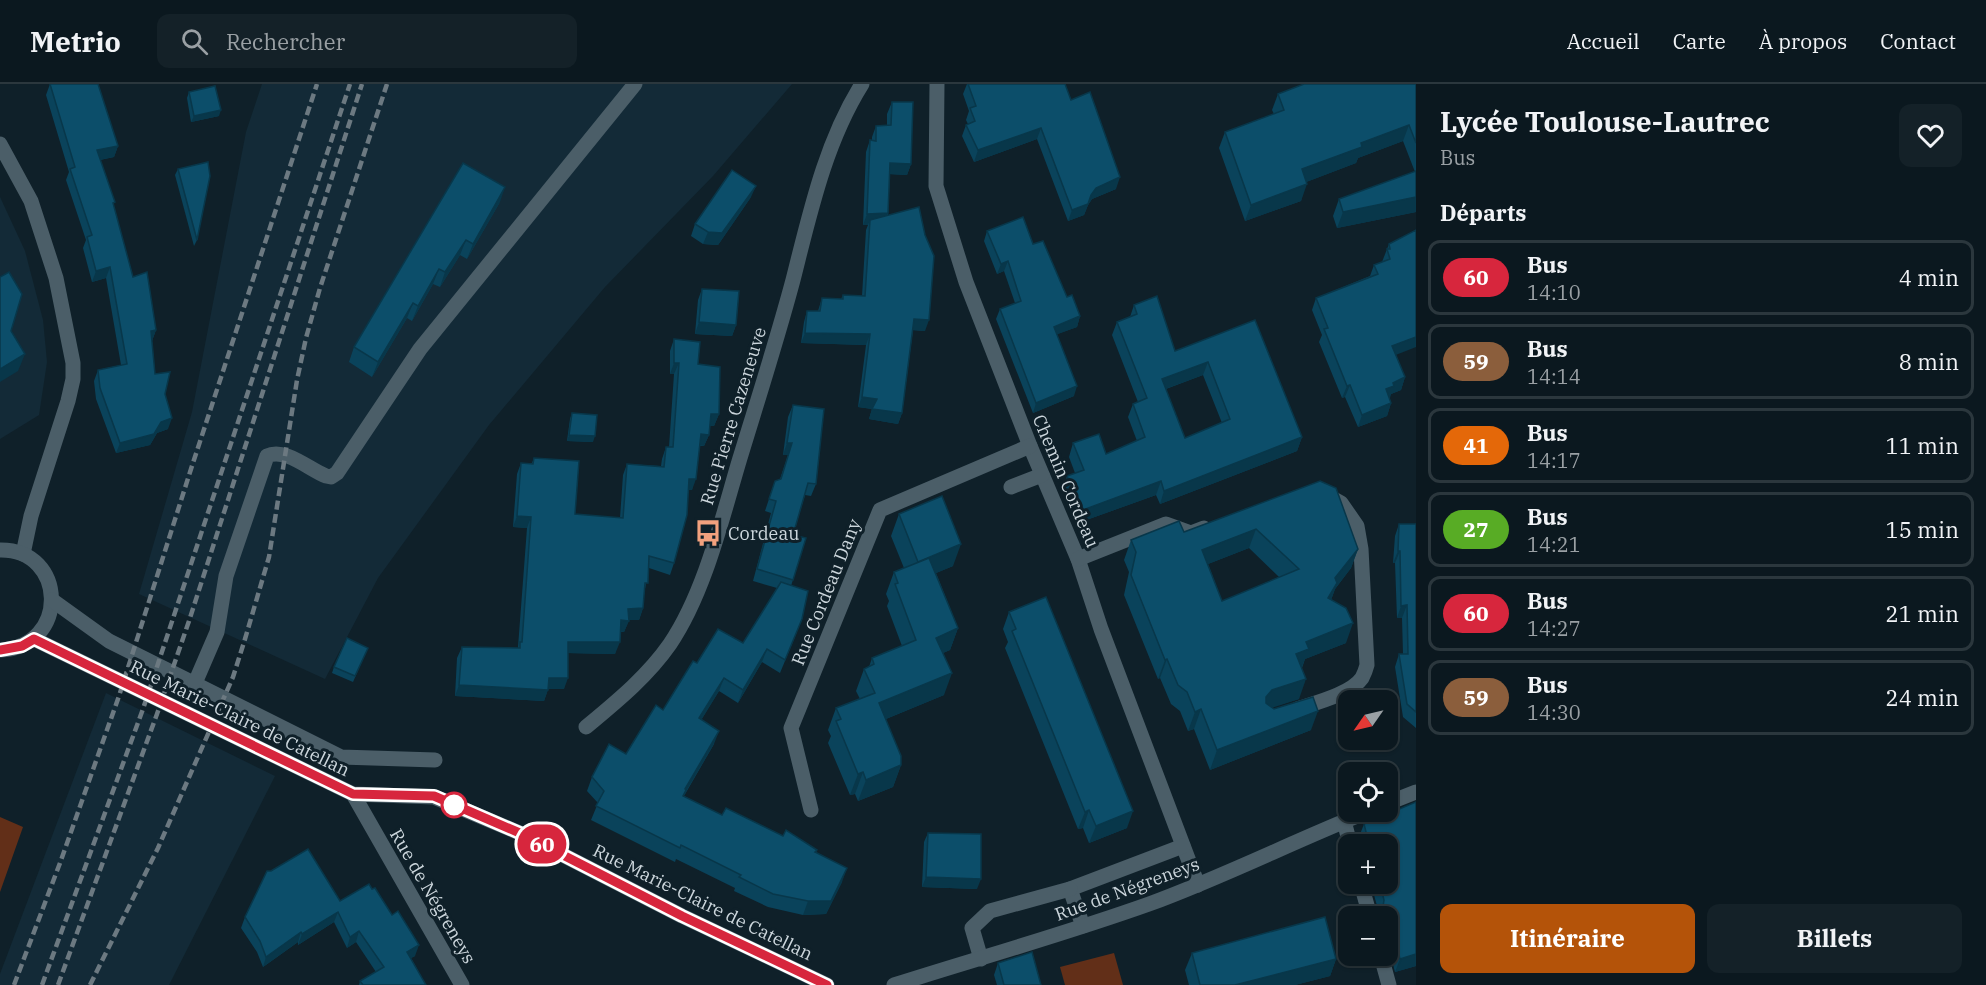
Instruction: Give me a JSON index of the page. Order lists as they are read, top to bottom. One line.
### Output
{"streets":{"street":["Rue Pierre Cazeneuve","Chemin Cordeau","Rue Cordeau Dany","Rue Marie-Claire de Catellan","Rue de Négreneys"]},"crossings":[["Chemin Cordeau","Rue Cordeau Dany"],["Chemin Cordeau","Rue de Négreneys"],["Rue Marie-Claire de Catellan","Rue de Négreneys"]],"places":{"bus stop":["Cordeau"]},"lines":["bus line 60"],"north":"bottom left","page":{"header":"Metrio","search":"Rechercher","nav":["Accueil","Carte","À propos","Contact"],"on_map":"60","heading":[["Lycée Toulouse-Lautrec","Bus"],"Départs"],"list":[{"mark":"60","name":"Bus","note":"14:10","value":"4 min"},{"mark":"59","name":"Bus","note":"14:14","value":"8 min"},{"mark":"41","name":"Bus","note":"14:17","value":"11 min"},{"mark":"27","name":"Bus","note":"14:21","value":"15 min"},{"mark":"60","name":"Bus","note":"14:27","value":"21 min"},{"mark":"59","name":"Bus","note":"14:30","value":"24 min"}],"map_buttons":["+","−"],"buttons":["Itinéraire","Billets"]}}
